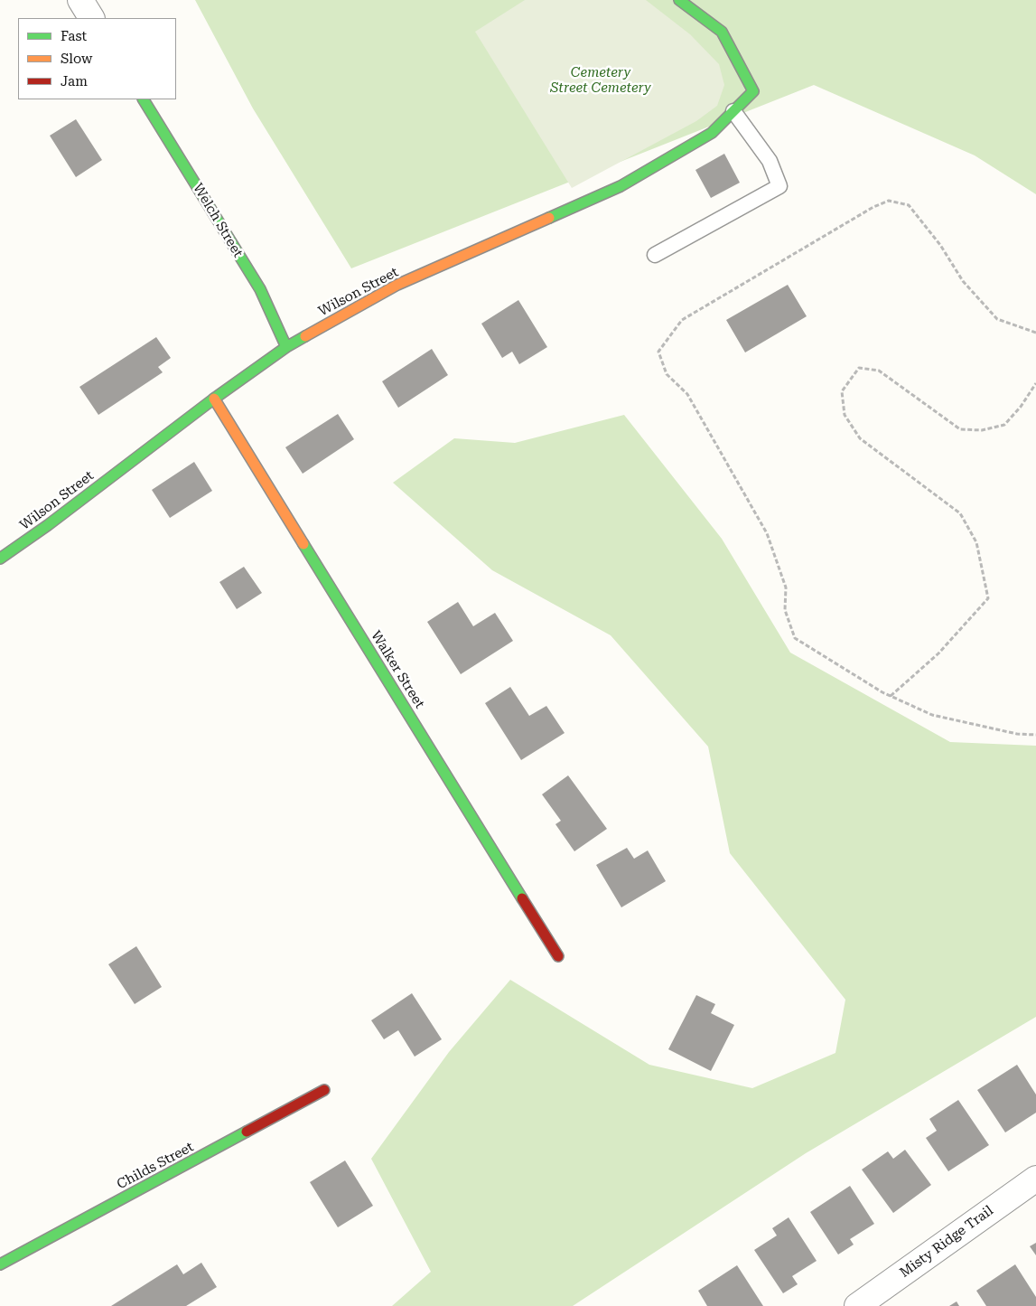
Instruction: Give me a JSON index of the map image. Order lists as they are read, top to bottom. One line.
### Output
{"streets":{"street":["Welch Street","Wilson Street","Walker Street","Childs Street","Misty Ridge Trail"]},"crossings":[["Welch Street","Wilson Street"],["Wilson Street","Walker Street"]],"parks":["Cemetery Street Cemetery"],"legend":["Fast","Slow","Jam"]}
